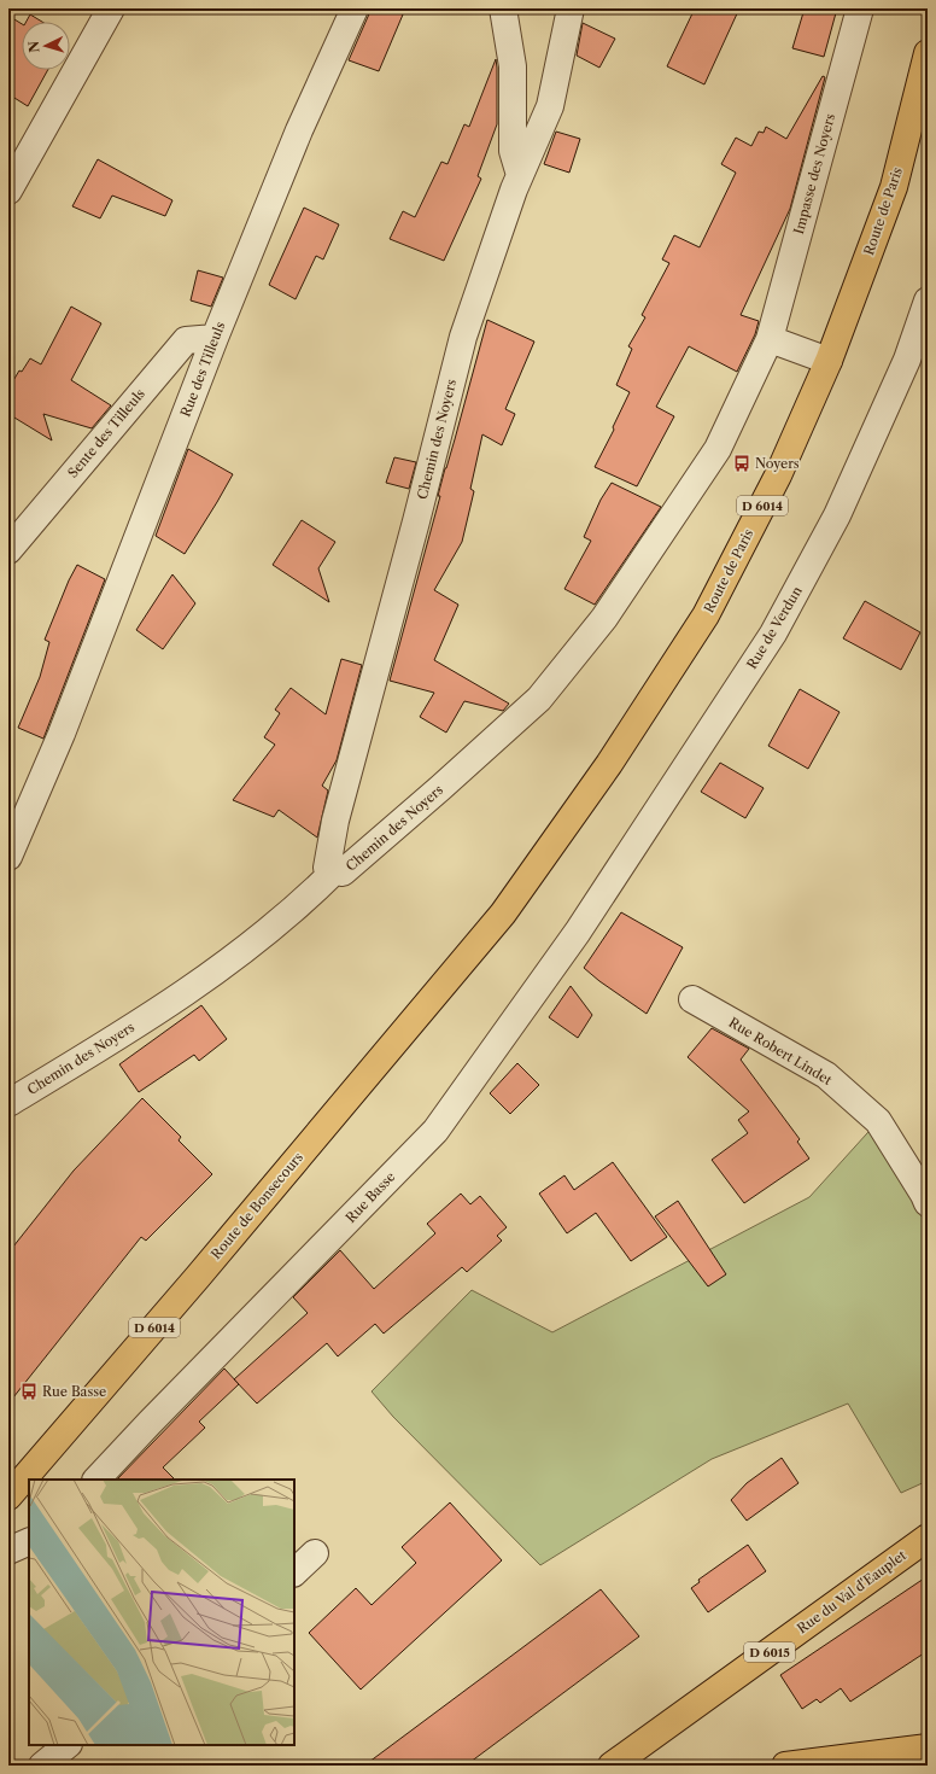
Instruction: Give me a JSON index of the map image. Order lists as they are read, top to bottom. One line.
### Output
{"streets":{"main road":["Route de Paris","D 6014","Route de Bonsecours","Rue du Val d'Eauplet","D 6015"],"street":["Impasse des Noyers","Rue des Tilleuls","Sente des Tilleuls","Chemin des Noyers","Rue de Verdun","Rue Robert Lindet","Rue Basse"]},"crossings":[["Impasse des Noyers","Chemin des Noyers"],["Route de Paris","Route de Bonsecours"],["Rue des Tilleuls","Sente des Tilleuls"],["Rue de Verdun","Rue Basse"]],"places":{"bus stop":["Noyers","Rue Basse"]},"north":"left"}
